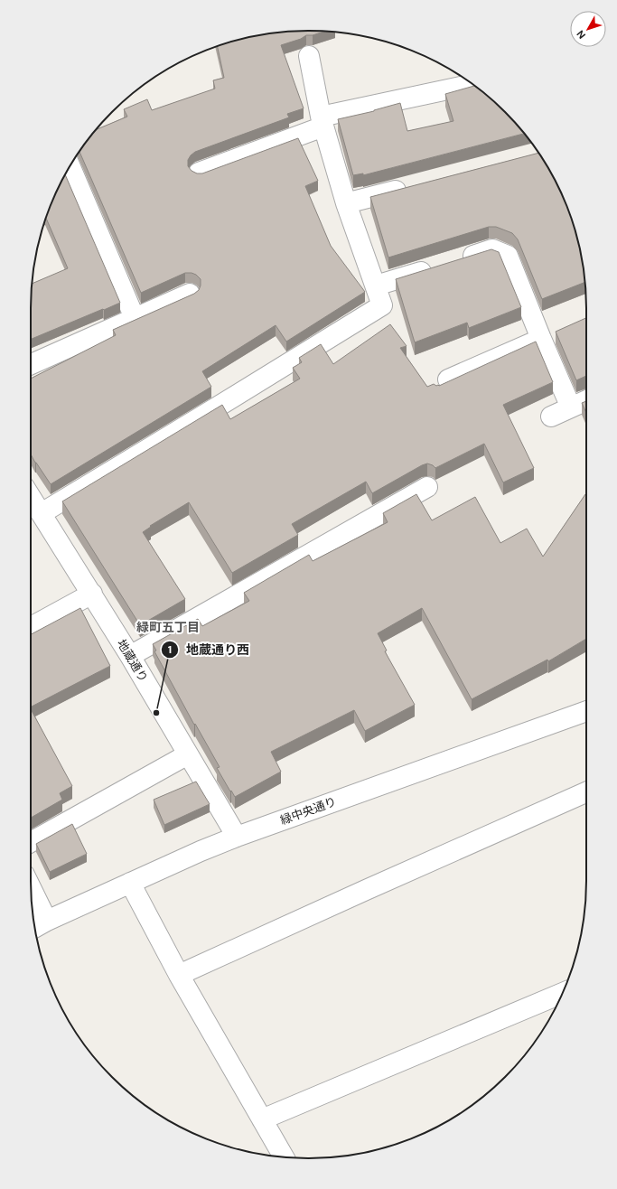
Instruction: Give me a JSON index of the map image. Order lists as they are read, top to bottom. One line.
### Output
{"streets":{"street":["地蔵通り","緑中央通り"]},"crossings":[["地蔵通り","緑中央通り"]],"districts":["緑町五丁目"],"places":["地蔵通り西"],"north":"bottom left"}
